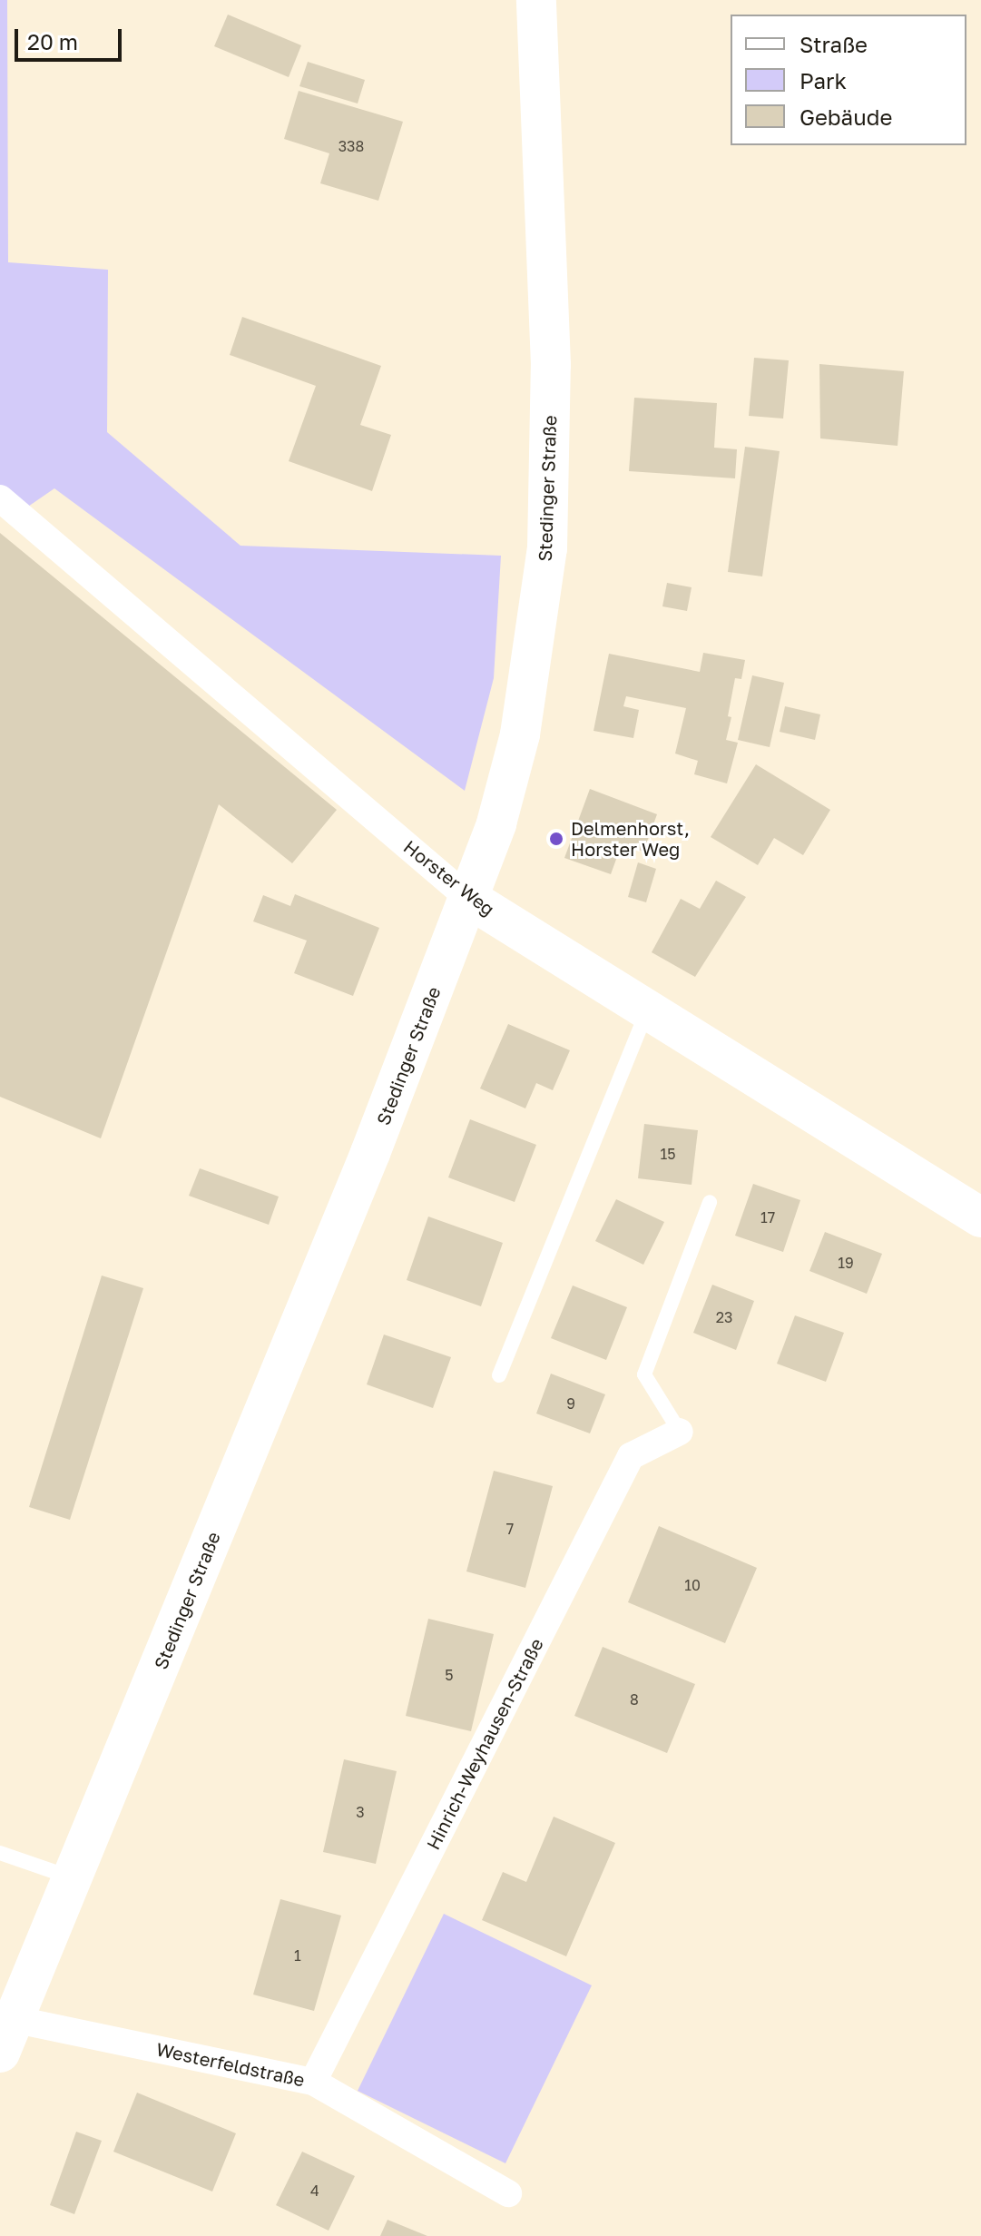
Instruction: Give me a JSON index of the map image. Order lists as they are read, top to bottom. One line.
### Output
{"streets":{"main road":["Stedinger Straße","Horster Weg"],"street":["Hinrich-Weyhausen-Straße","Westerfeldstraße"]},"crossings":[["Stedinger Straße","Horster Weg"],["Stedinger Straße","Westerfeldstraße"],["Hinrich-Weyhausen-Straße","Westerfeldstraße"]],"places":["Delmenhorst, Horster Weg"],"house_numbers":["338","15","17","19","23","9","7","10","5","8","3","1","4"],"legend":["Straße","Park","Gebäude"],"scale_bar":"20 m"}
